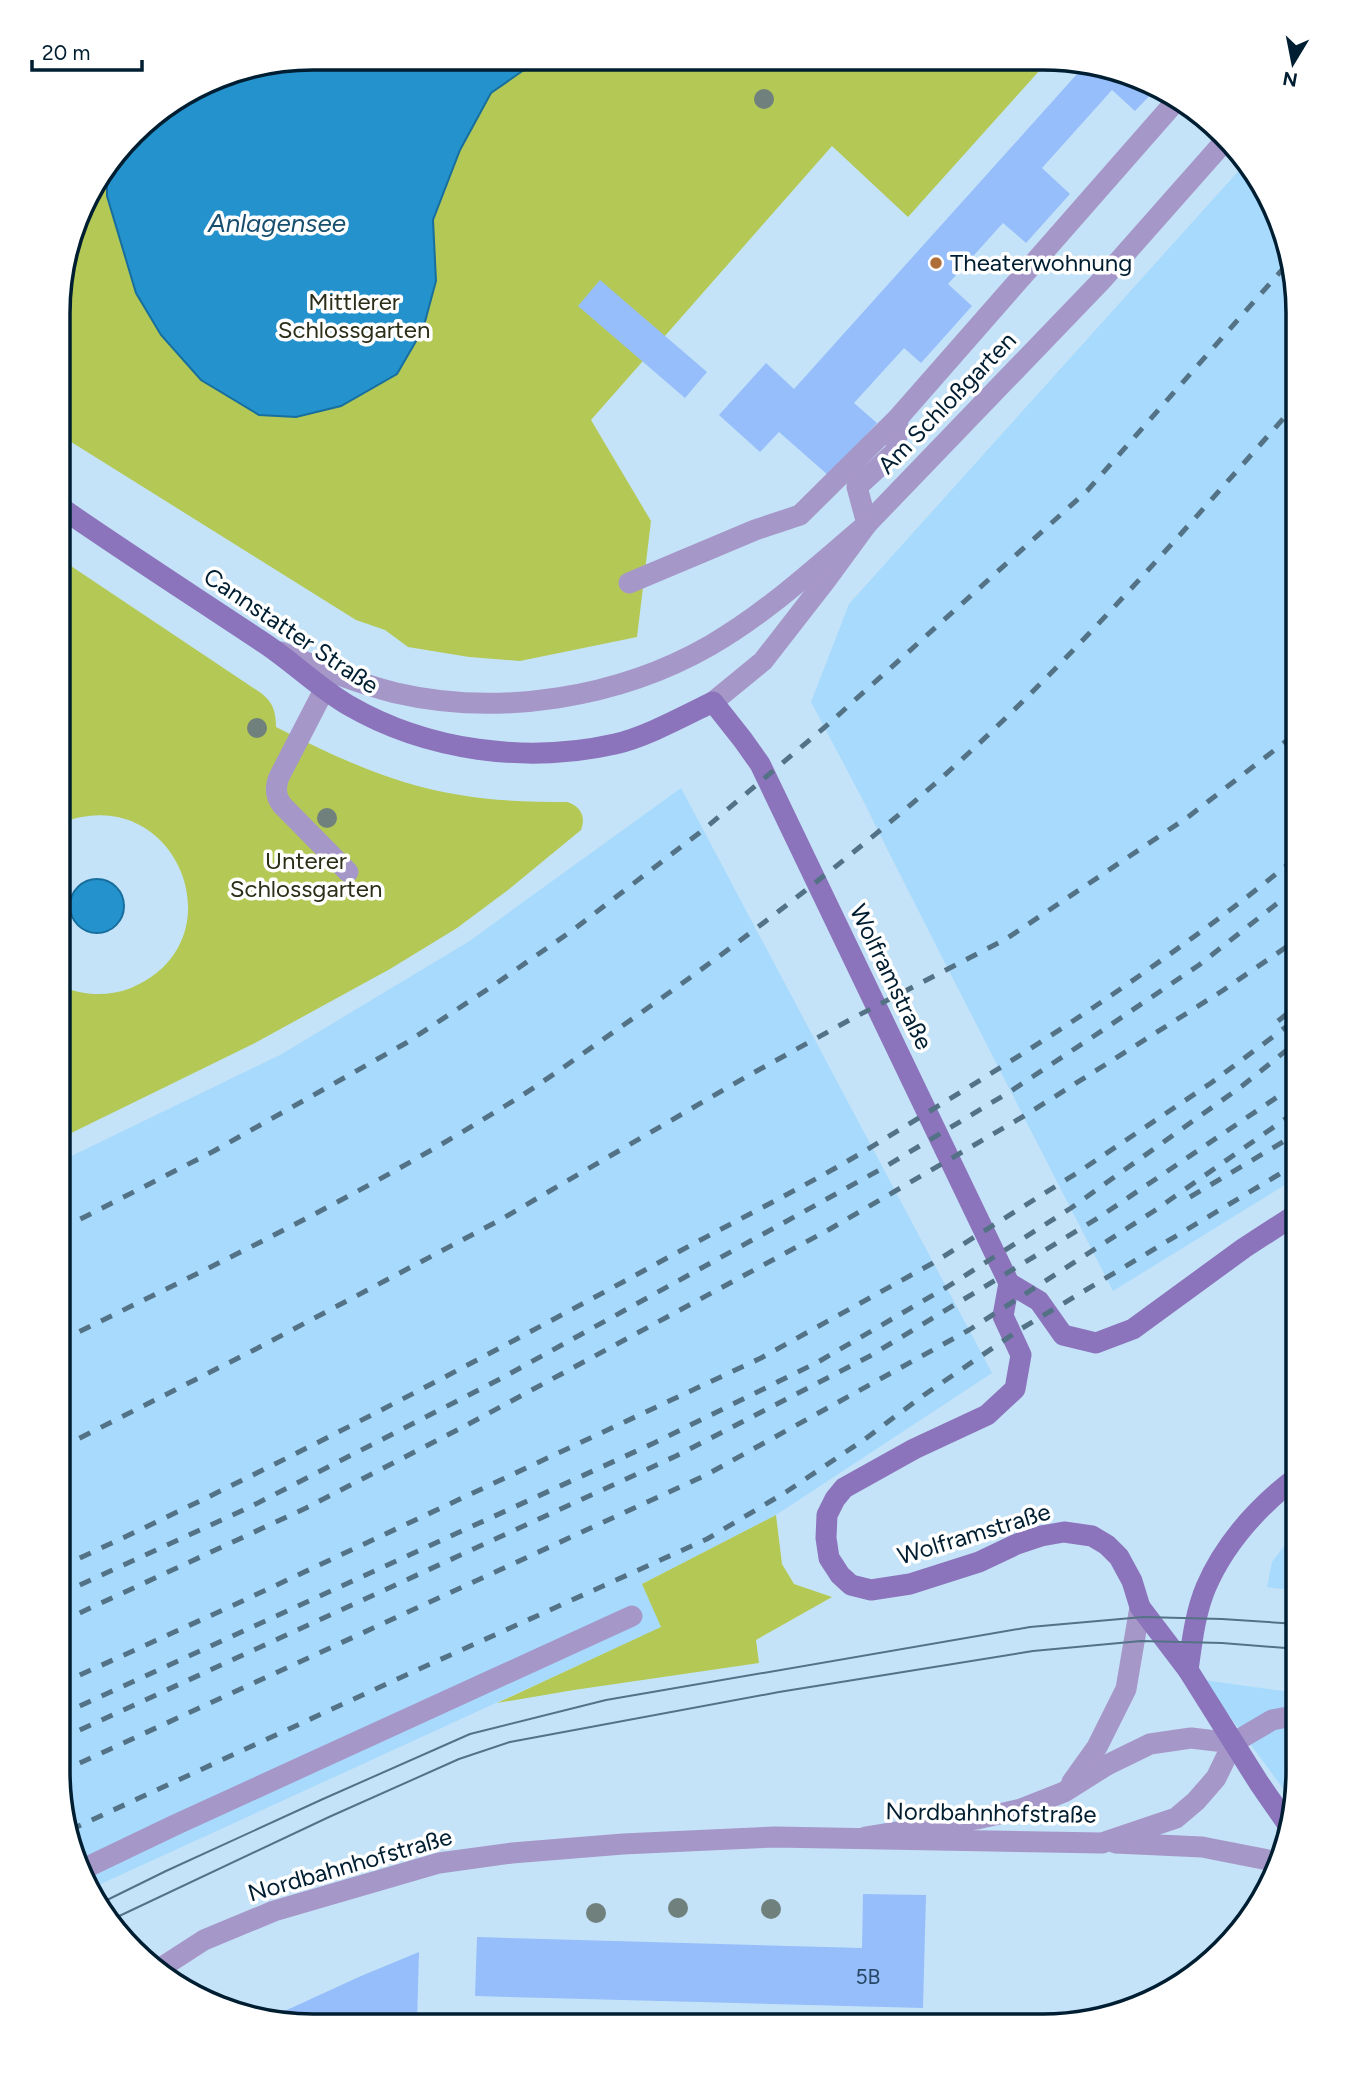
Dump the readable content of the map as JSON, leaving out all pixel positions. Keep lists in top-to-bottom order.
{
  "streets": {
    "main road": ["Cannstatter Straße", "Wolframstraße"],
    "street": ["Am Schloßgarten", "Nordbahnhofstraße"]
  },
  "crossings": [
    ["Am Schloßgarten", "Cannstatter Straße"],
    ["Am Schloßgarten", "Wolframstraße"],
    ["Cannstatter Straße", "Wolframstraße"],
    ["Wolframstraße", "Nordbahnhofstraße"]
  ],
  "water": ["Anlagensee"],
  "parks": ["Mittlerer Schlossgarten", "Unterer Schlossgarten"],
  "places": ["Theaterwohnung"],
  "house_numbers": ["5B"],
  "scale_bar": "20 m",
  "north": "bottom"
}
